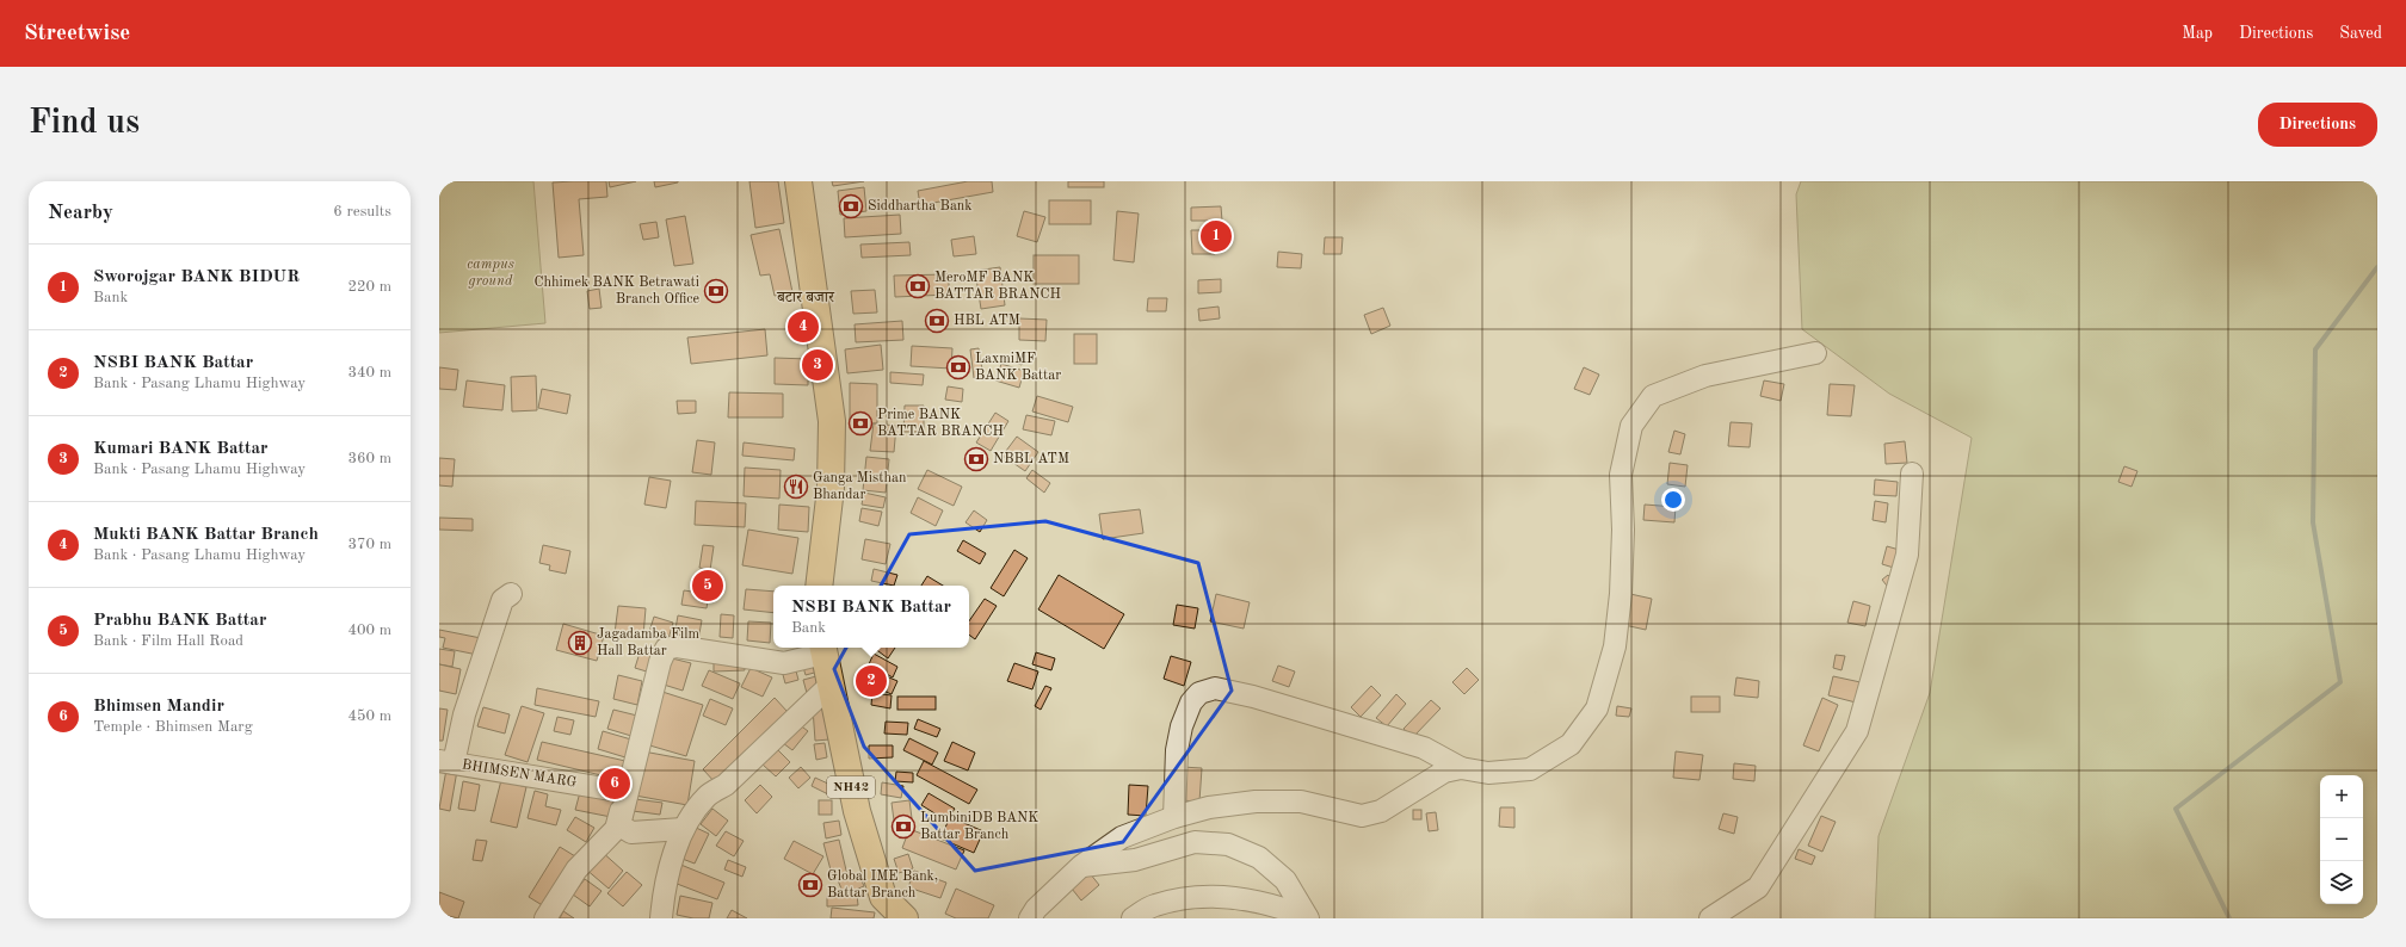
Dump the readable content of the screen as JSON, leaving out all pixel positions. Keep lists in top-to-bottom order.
{
  "streets": {
    "main road": ["NH42"],
    "street": ["BHIMSEN MARG"]
  },
  "districts": ["बटार बजार"],
  "parks": ["campus ground"],
  "places": {
    "bank": [
      "Siddhartha Bank",
      "MeroMF BANK BATTAR BRANCH",
      "Chhimek BANK Betrawati Branch Office",
      "HBL ATM",
      "LaxmiMF BANK Battar",
      "Prime BANK BATTAR BRANCH",
      "NBBL ATM",
      "LumbiniDB BANK Battar Branch",
      "Global IME Bank, Battar Branch"
    ],
    "restaurant": ["Ganga Misthan Bhandar"],
    "building": ["Jagadamba Film Hall Battar"]
  },
  "page": {
    "header": "Streetwise",
    "nav": ["Map", "Directions", "Saved"],
    "buttons": "Directions",
    "title": "Find us",
    "heading": ["Nearby", "6 results"],
    "pins": [
      "1",
      "4",
      "3",
      "5",
      "2",
      "6"
    ],
    "list": [
      {
        "mark": "1",
        "name": "Sworojgar BANK BIDUR",
        "note": "Bank",
        "value": "220 m"
      },
      {
        "mark": "2",
        "name": "NSBI BANK Battar",
        "note": "Bank · Pasang Lhamu Highway",
        "value": "340 m"
      },
      {
        "mark": "3",
        "name": "Kumari BANK Battar",
        "note": "Bank · Pasang Lhamu Highway",
        "value": "360 m"
      },
      {
        "mark": "4",
        "name": "Mukti BANK Battar Branch",
        "note": "Bank · Pasang Lhamu Highway",
        "value": "370 m"
      },
      {
        "mark": "5",
        "name": "Prabhu BANK Battar",
        "note": "Bank · Film Hall Road",
        "value": "400 m"
      },
      {
        "mark": "6",
        "name": "Bhimsen Mandir",
        "note": "Temple · Bhimsen Marg",
        "value": "450 m"
      }
    ],
    "popup": ["NSBI BANK Battar", "Bank"],
    "map_buttons": ["+", "−"]
  }
}
